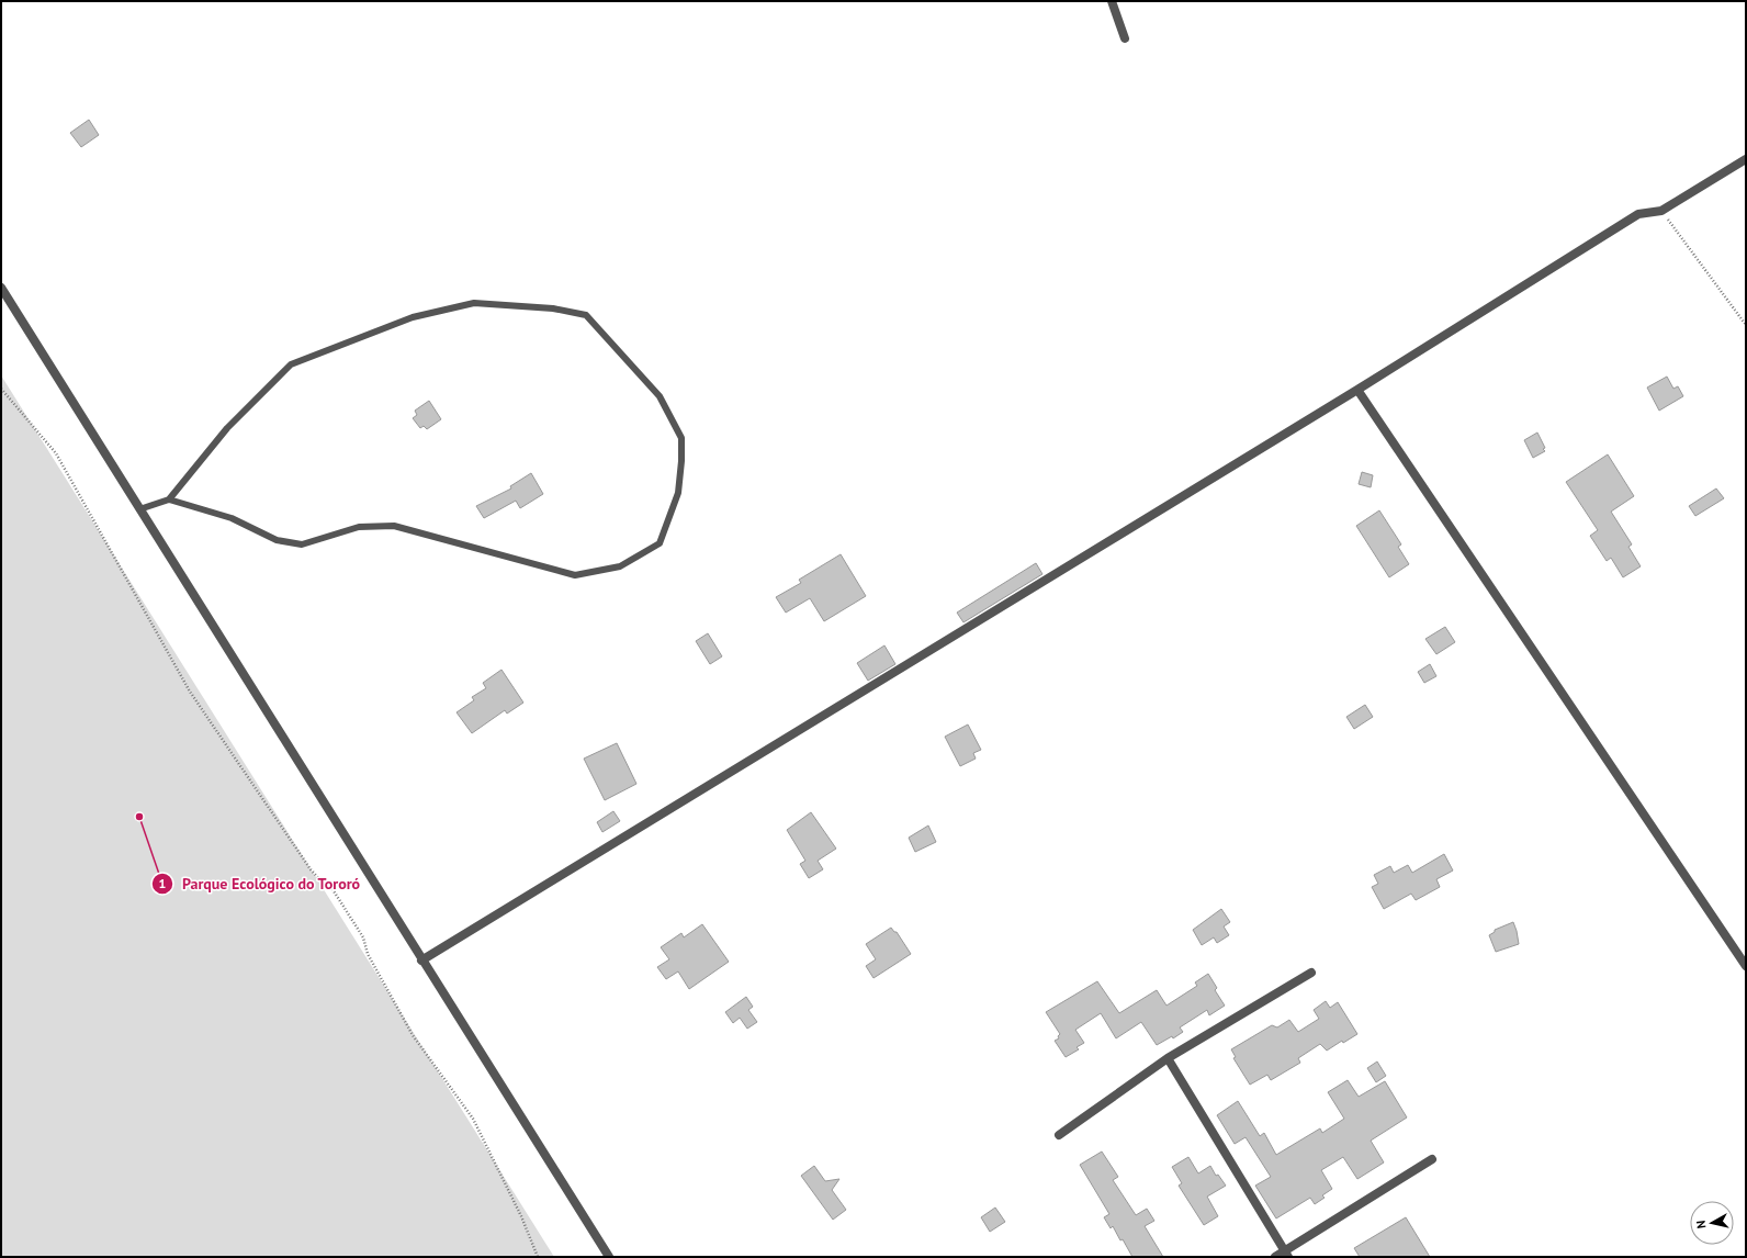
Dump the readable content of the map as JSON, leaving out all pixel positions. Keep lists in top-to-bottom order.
{
  "places": ["Parque Ecológico do Tororó"],
  "north": "left"
}
